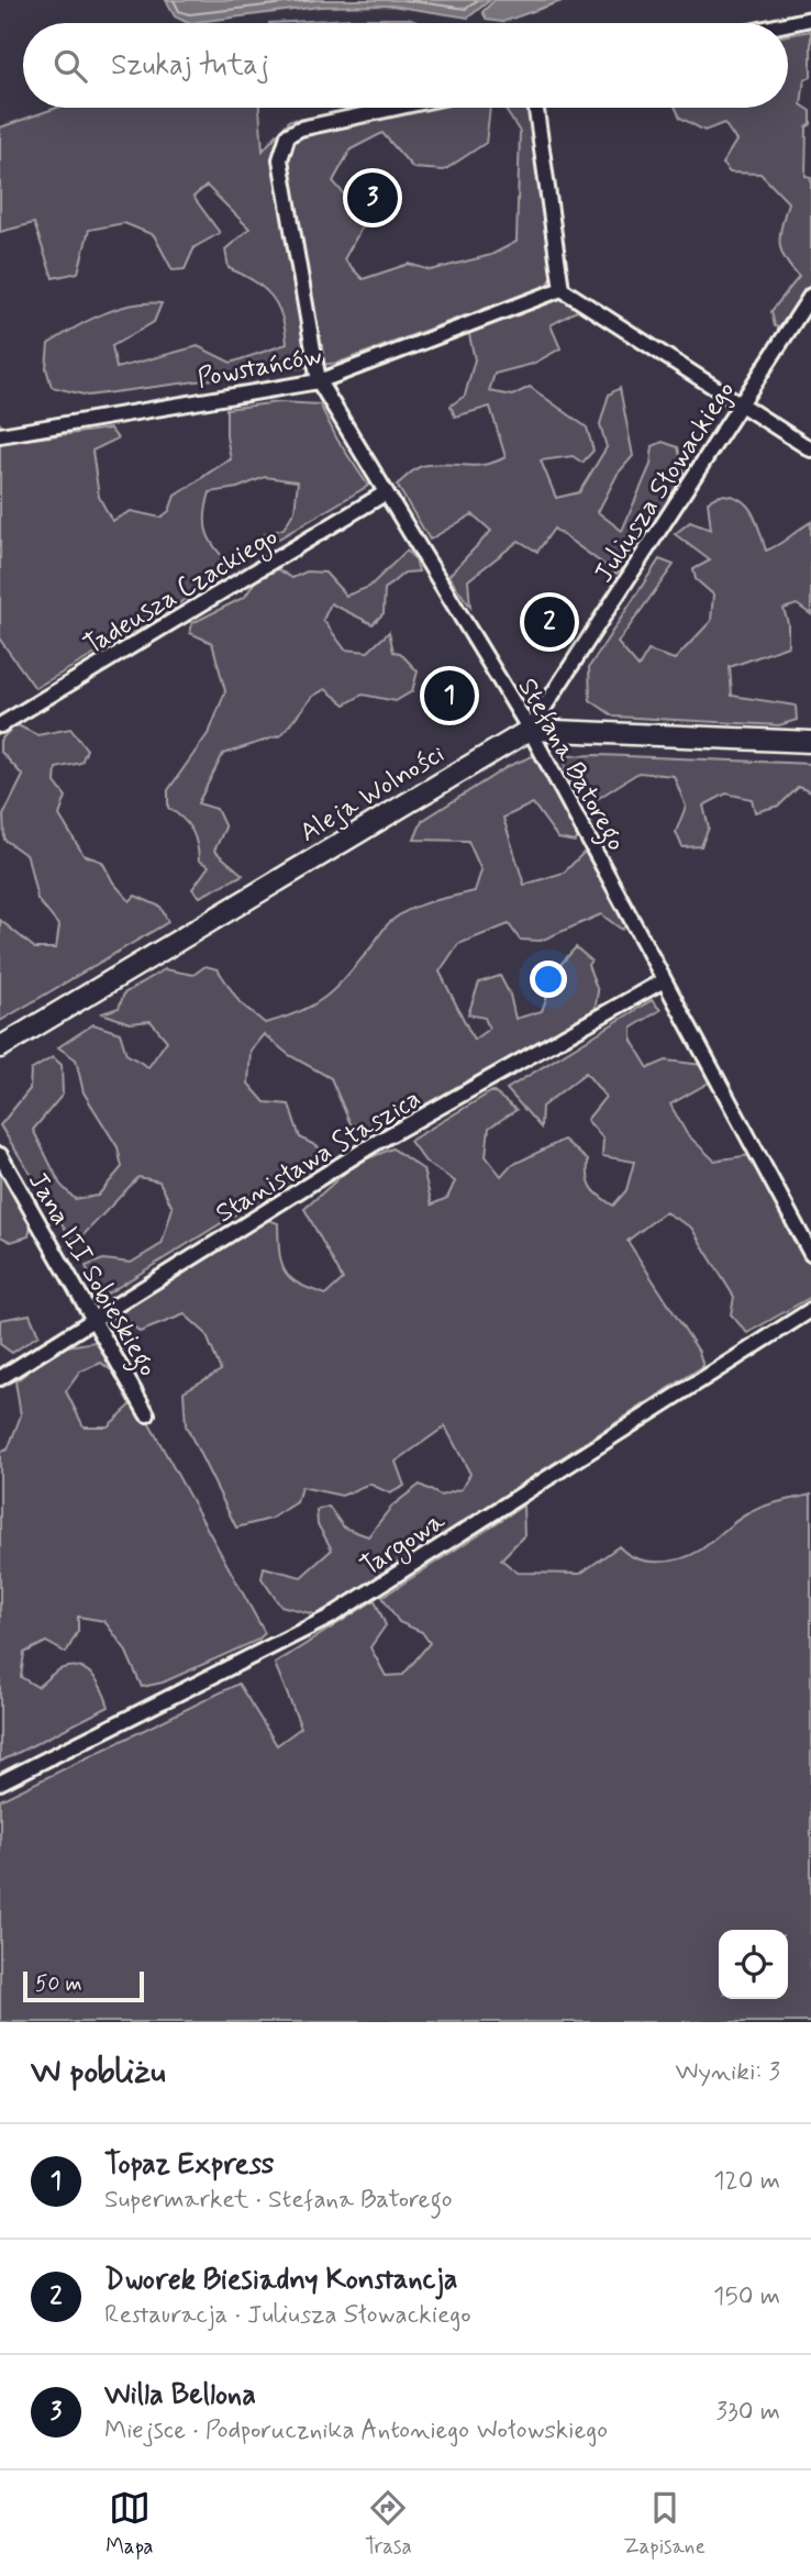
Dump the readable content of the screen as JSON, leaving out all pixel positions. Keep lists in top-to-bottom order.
{
  "streets": {
    "street": [
      "Powstańców",
      "Juliusza Słowackiego",
      "Tadeusza Czackiego",
      "Stefana Batorego",
      "Aleja Wolności",
      "Stanisława Staszica",
      "Jana III Sobieskiego",
      "Targowa"
    ]
  },
  "crossings": [
    ["Powstańców", "Stefana Batorego"],
    ["Juliusza Słowackiego", "Stefana Batorego"],
    ["Juliusza Słowackiego", "Aleja Wolności"],
    ["Tadeusza Czackiego", "Stefana Batorego"],
    ["Stefana Batorego", "Aleja Wolności"],
    ["Stefana Batorego", "Stanisława Staszica"],
    ["Stanisława Staszica", "Jana III Sobieskiego"]
  ],
  "scale_bar": "50 m",
  "page": {
    "search": "Szukaj tutaj",
    "pins": ["3", "2", "1"],
    "scale": "50 m",
    "heading": ["W pobliżu", "Wyniki: 3"],
    "list": [
      {
        "mark": "1",
        "name": "Topaz Express",
        "note": "Supermarket · Stefana Batorego",
        "value": "120 m"
      },
      {
        "mark": "2",
        "name": "Dworek Biesiadny Konstancja",
        "note": "Restauracja · Juliusza Słowackiego",
        "value": "150 m"
      },
      {
        "mark": "3",
        "name": "Willa Bellona",
        "note": "Miejsce · Podporucznika Antoniego Wołowskiego",
        "value": "330 m"
      }
    ],
    "nav": ["Mapa", "Trasa", "Zapisane"]
  }
}
